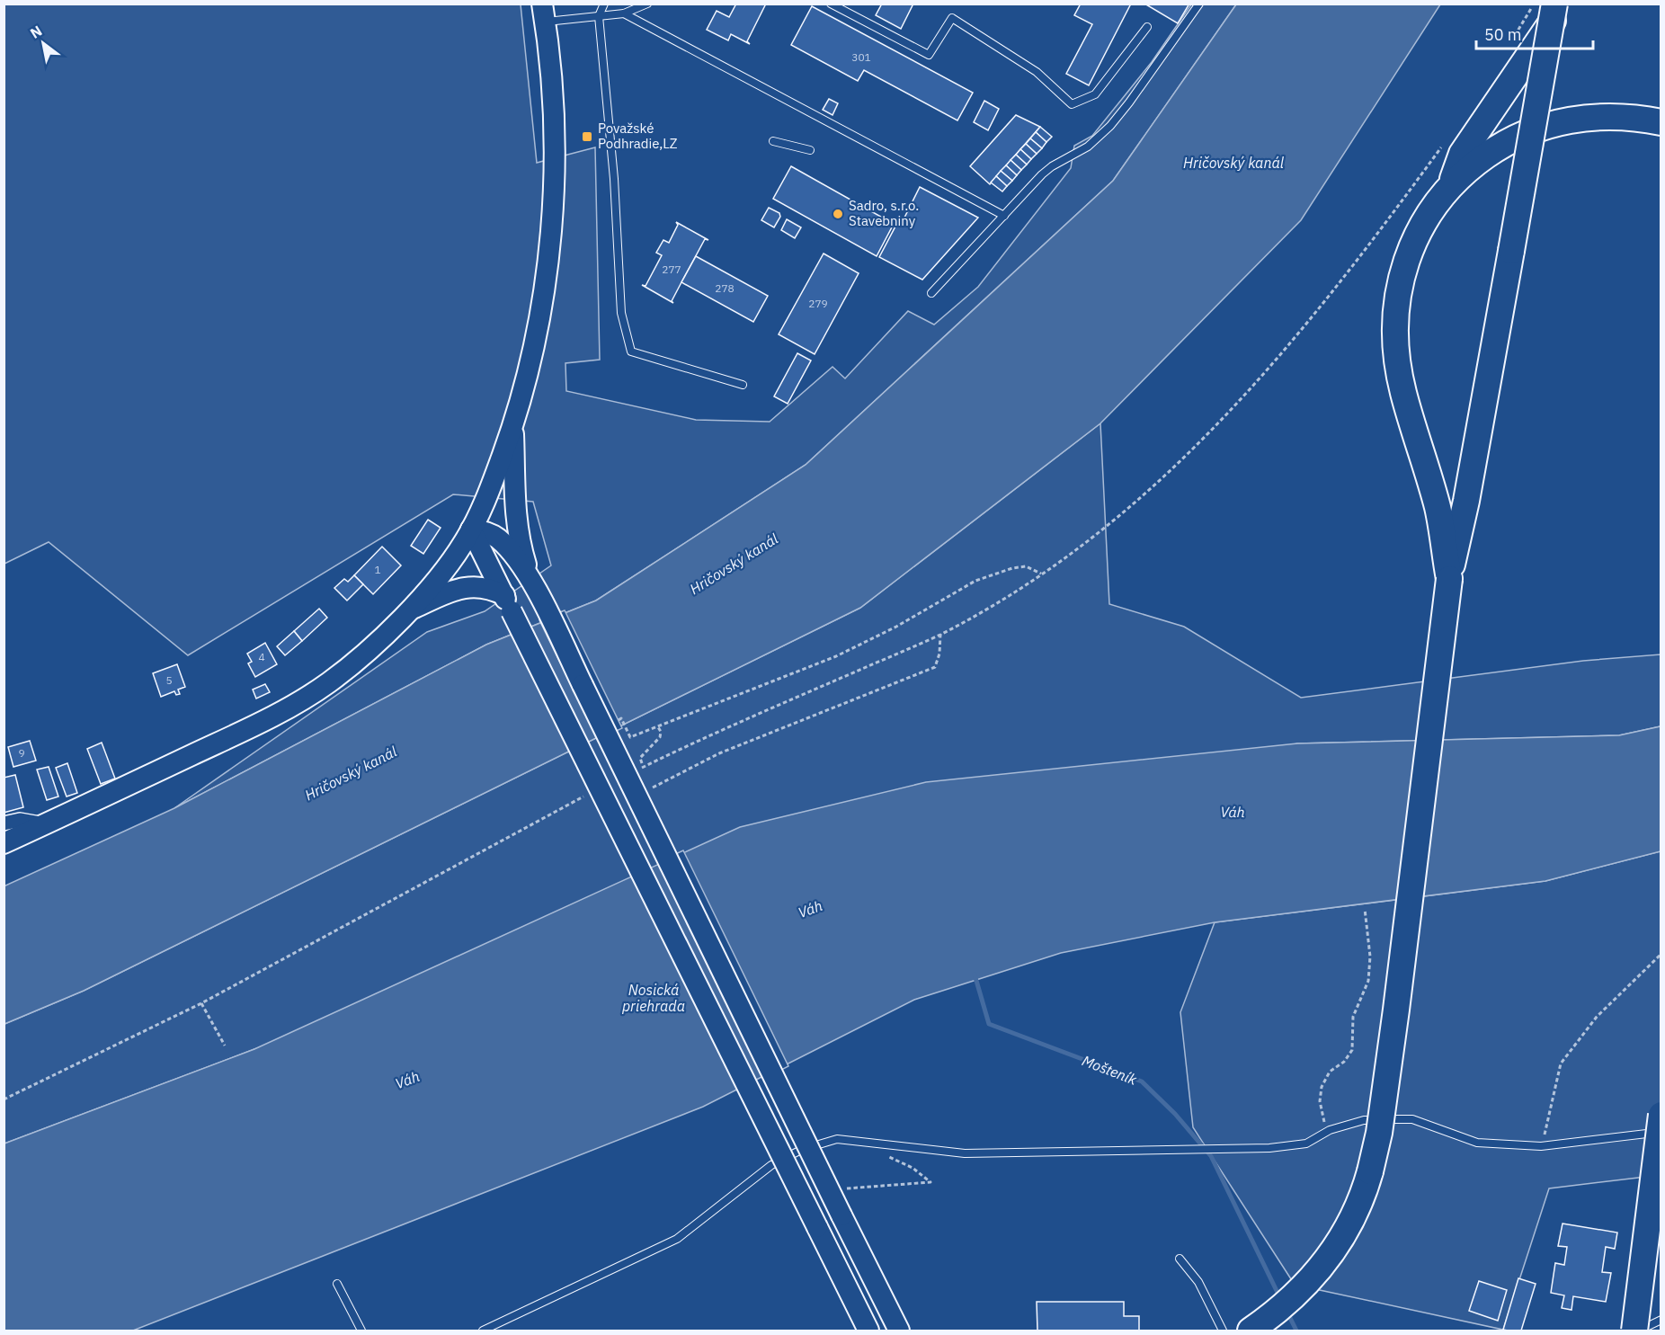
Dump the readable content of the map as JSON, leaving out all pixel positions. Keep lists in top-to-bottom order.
{
  "water": [
    "Hričovský kanál",
    "Váh",
    "Nosická priehrada",
    "Mošteník"
  ],
  "places": {
    "transit": ["Považské Podhradie,LZ"],
    "other": ["Sadro, s.r.o. Stavebniny"]
  },
  "house_numbers": [
    "301",
    "277",
    "278",
    "279",
    "1",
    "4",
    "5",
    "9"
  ],
  "scale_bar": "50 m",
  "north": "top left"
}
